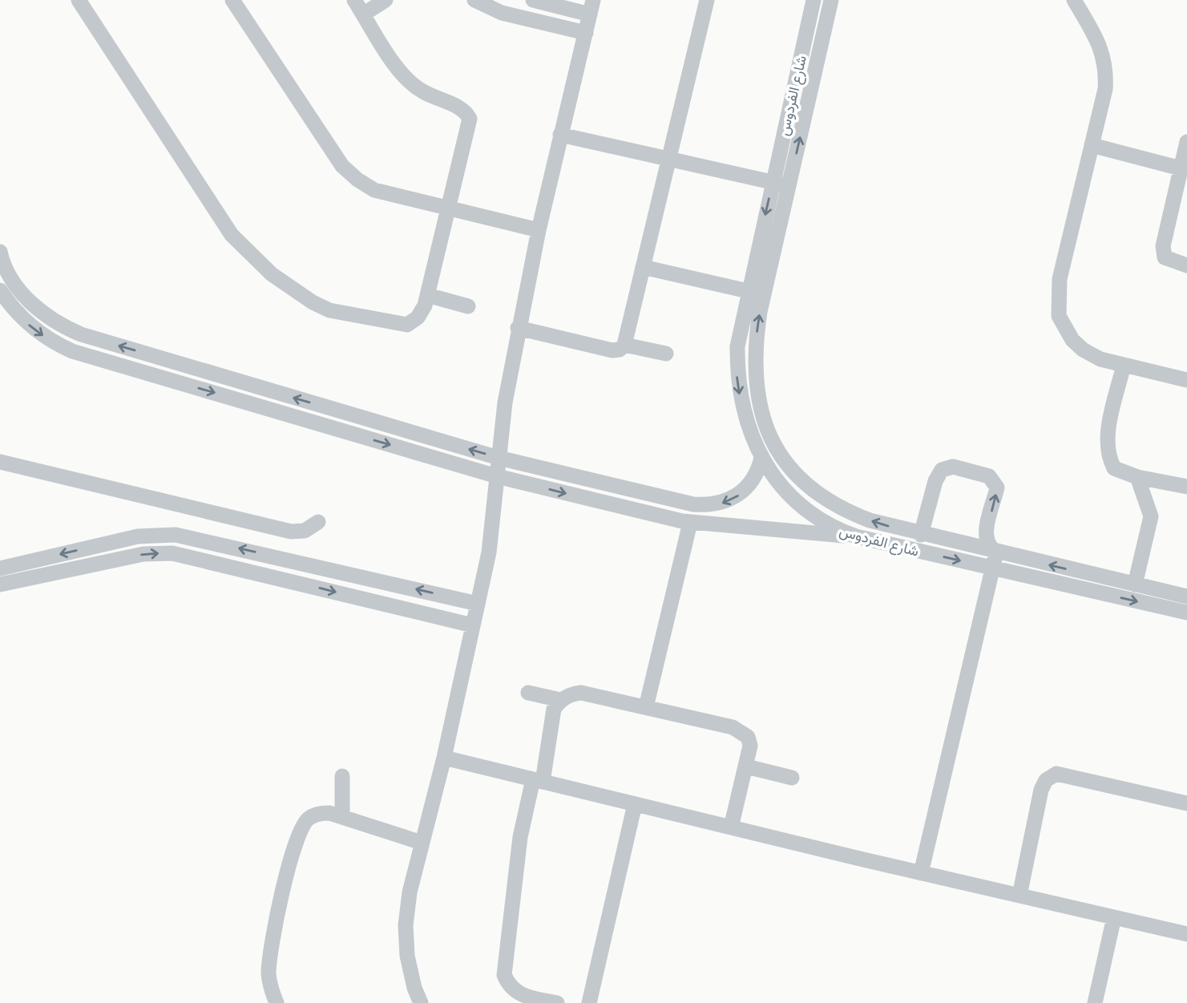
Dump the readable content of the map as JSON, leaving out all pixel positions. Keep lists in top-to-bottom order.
{
  "streets": {
    "street": ["شارع الفردوس"]
  }
}
